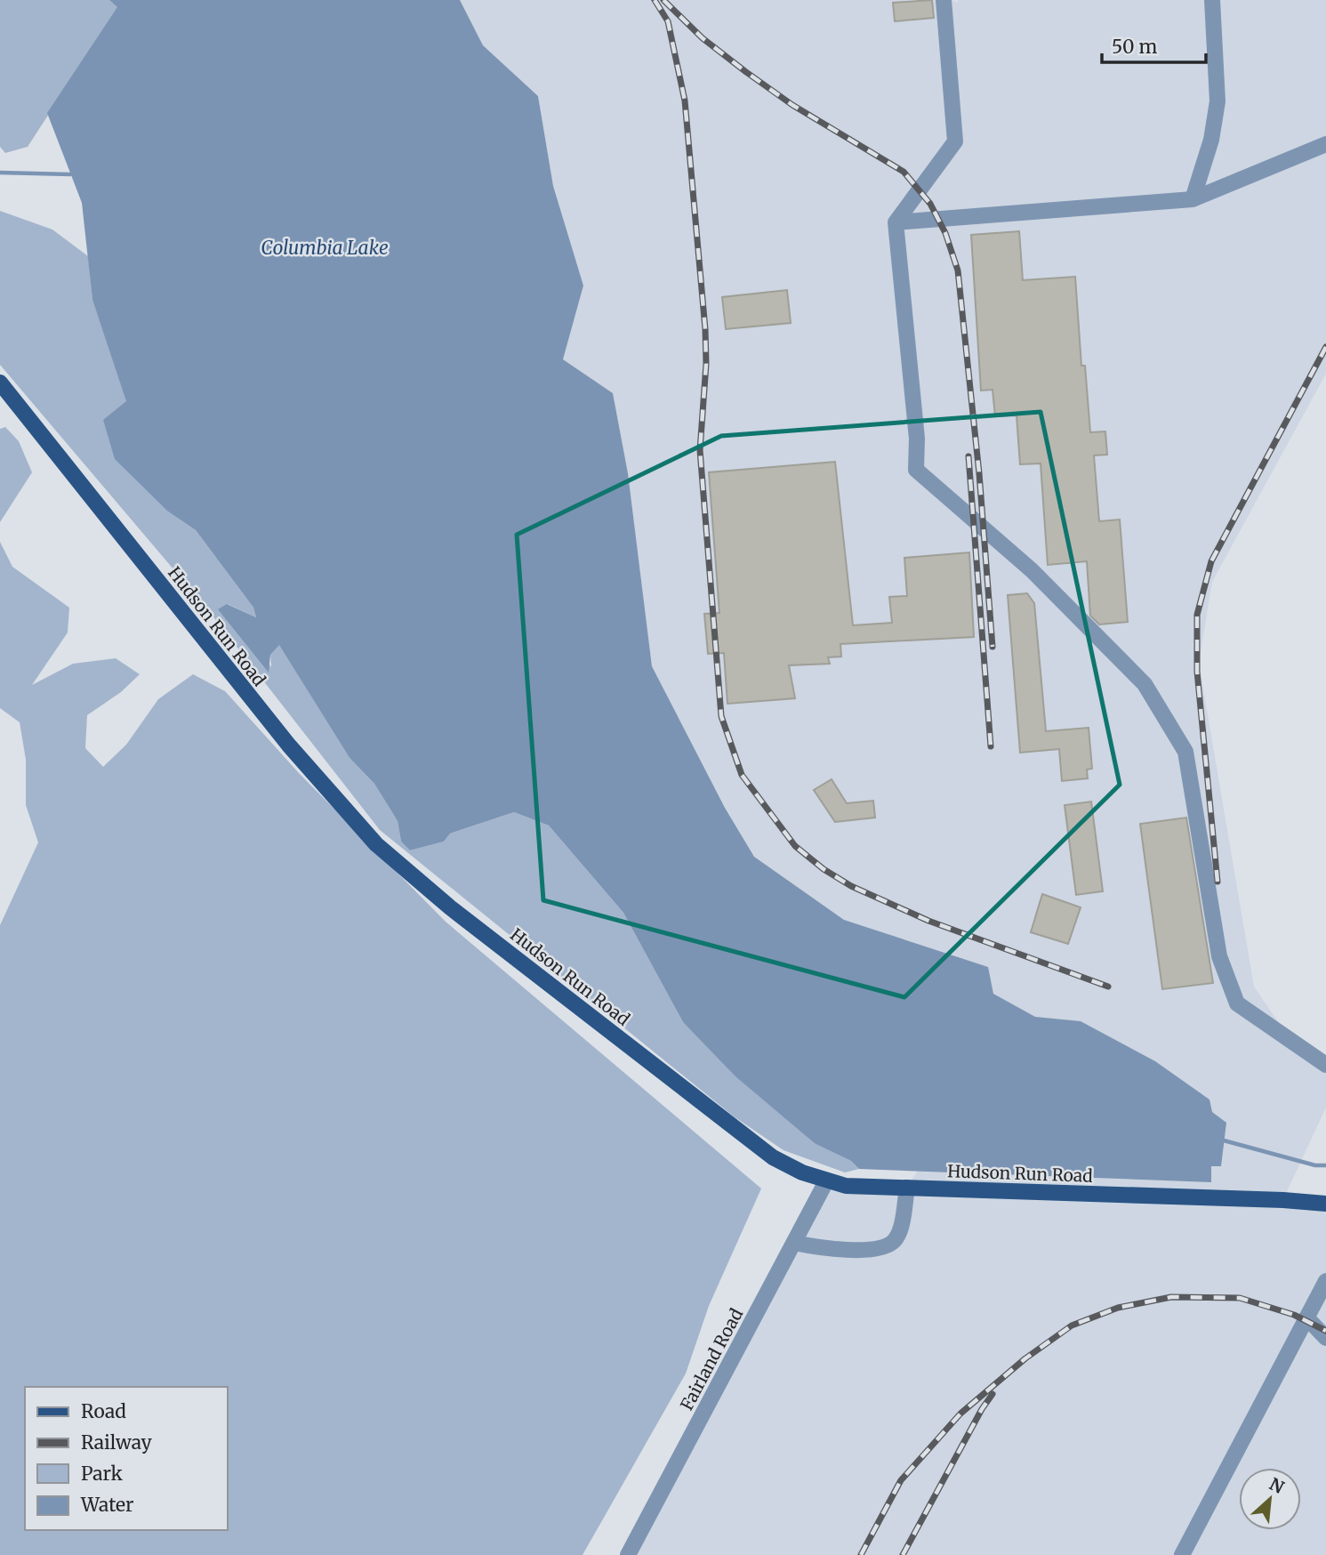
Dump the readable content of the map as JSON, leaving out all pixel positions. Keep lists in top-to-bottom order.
{
  "streets": {
    "main road": ["Hudson Run Road"],
    "street": ["Fairland Road"]
  },
  "crossings": [
    ["Hudson Run Road", "Fairland Road"]
  ],
  "water": ["Columbia Lake"],
  "legend": [
    "Road",
    "Railway",
    "Park",
    "Water"
  ],
  "scale_bar": "50 m",
  "north": "top right"
}
